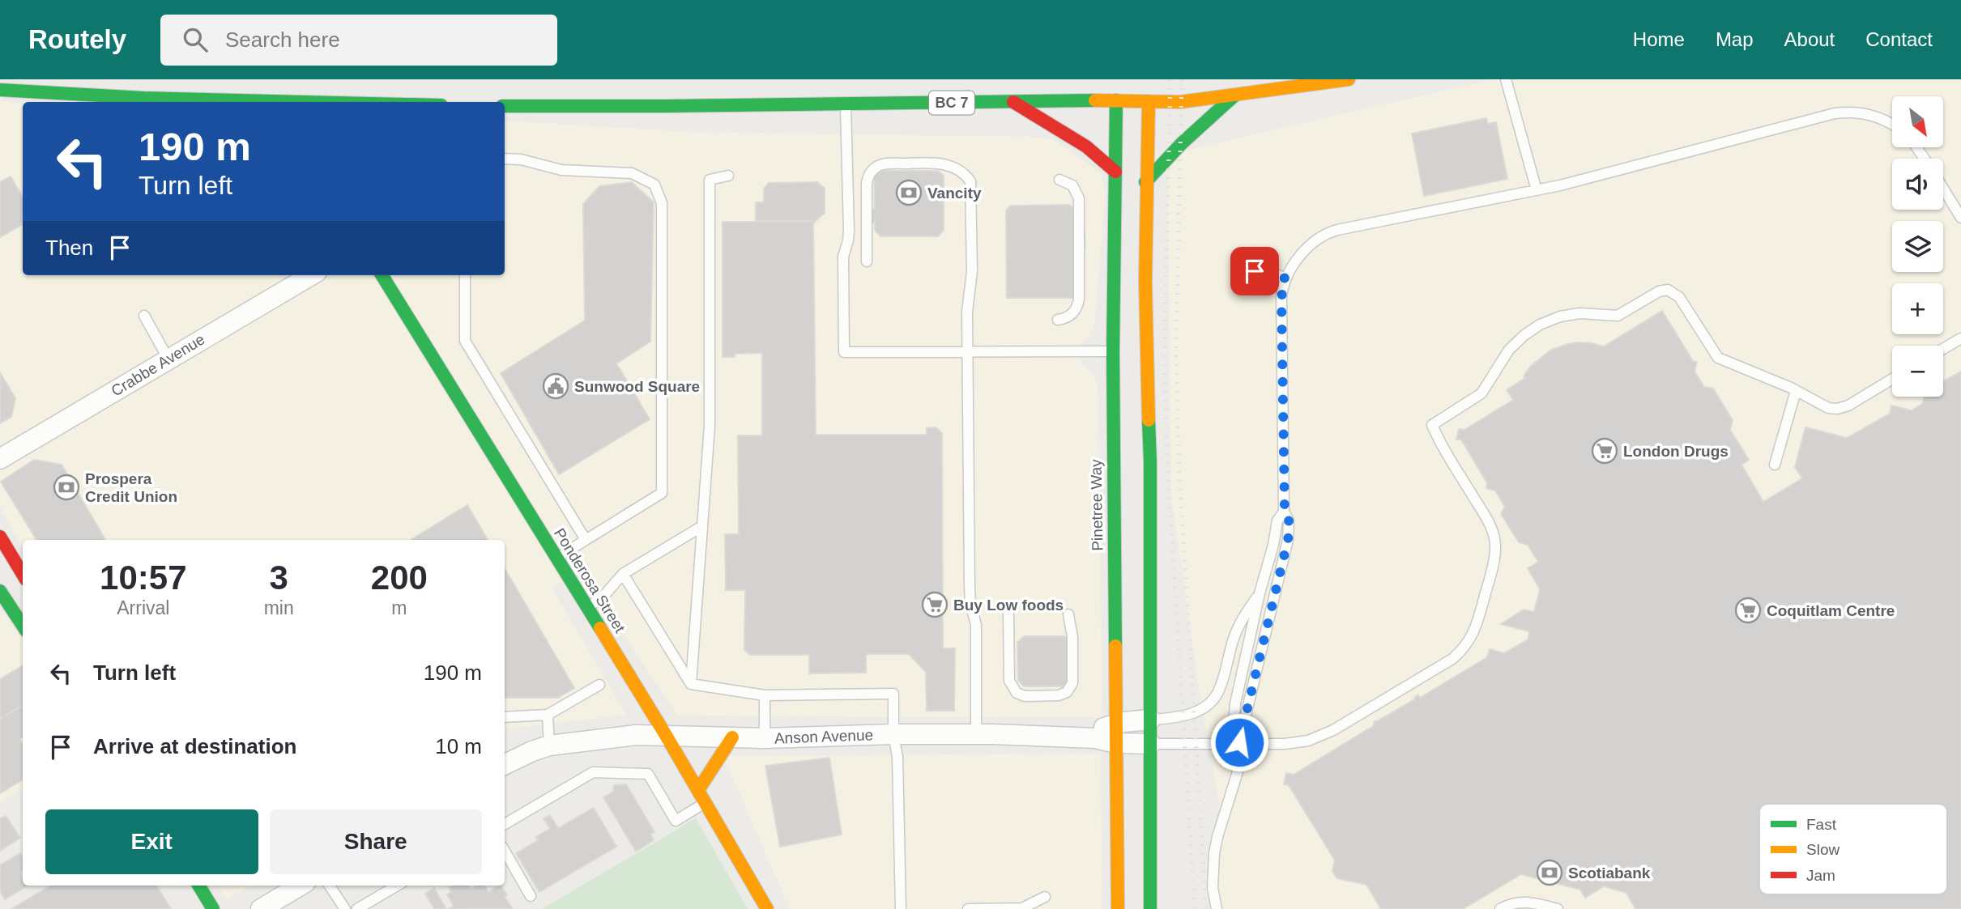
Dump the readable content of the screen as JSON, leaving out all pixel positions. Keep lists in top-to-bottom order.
{
  "streets": {
    "main road": ["BC 7", "Pinetree Way", "Ponderosa Street"],
    "street": ["Crabbe Avenue", "Anson Avenue"]
  },
  "crossings": [
    ["BC 7", "Pinetree Way"],
    ["Pinetree Way", "Anson Avenue"],
    ["Ponderosa Street", "Anson Avenue"]
  ],
  "places": {
    "bank": ["Vancity", "Prospera Credit Union", "Scotiabank"],
    "public building": ["Sunwood Square"],
    "supermarket": ["London Drugs", "Buy Low foods", "Coquitlam Centre"]
  },
  "legend": ["Fast", "Slow", "Jam"],
  "north": "bottom right",
  "page": {
    "header": "Routely",
    "search": "Search here",
    "nav": [
      "Home",
      "Map",
      "About",
      "Contact"
    ],
    "map_buttons": ["+", "−"],
    "turn": ["190 m", "Turn left"],
    "then": "Then",
    "eta": [
      "10:57",
      "Arrival",
      "3",
      "min",
      "200",
      "m"
    ],
    "list": [
      {
        "name": "Turn left",
        "value": "190 m"
      },
      {
        "name": "Arrive at destination",
        "value": "10 m"
      }
    ],
    "buttons": ["Exit", "Share"]
  }
}
